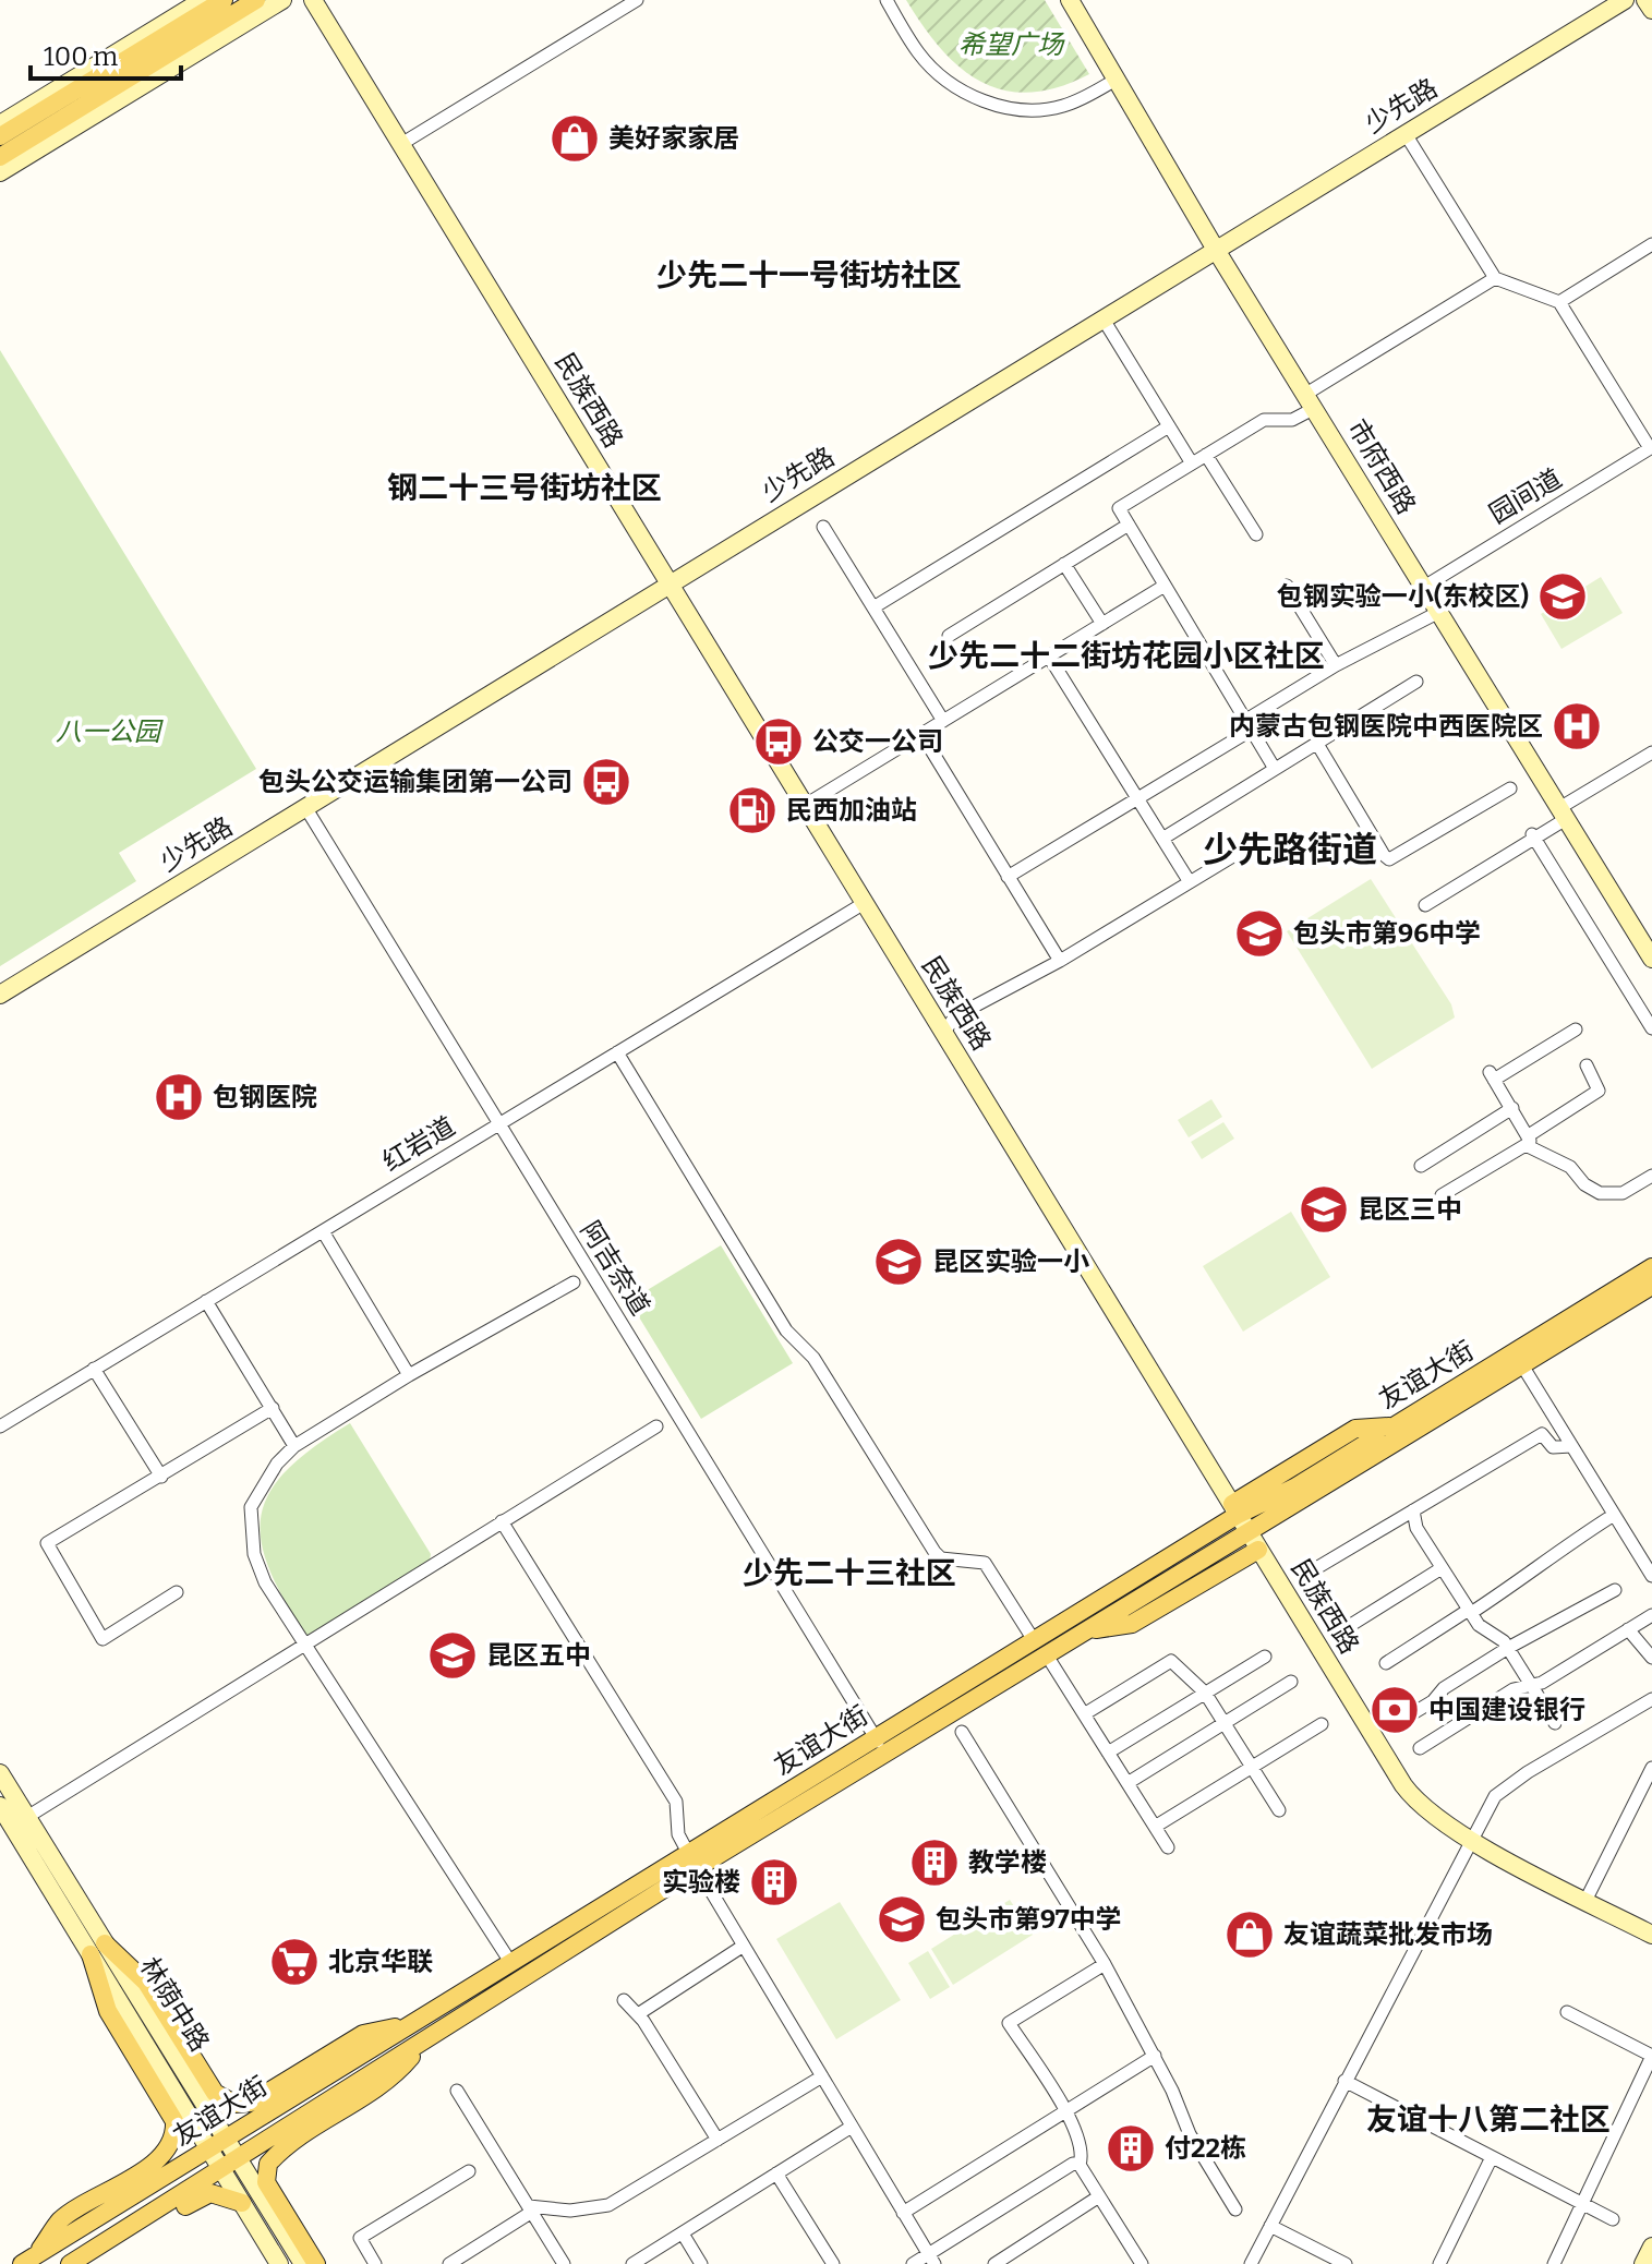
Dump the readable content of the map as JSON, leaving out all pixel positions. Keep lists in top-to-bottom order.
{
  "streets": {
    "main road": [
      "少先路",
      "民族西路",
      "市府西路",
      "友谊大街",
      "林荫中路"
    ],
    "street": ["园间道", "红岩道", "阿吉奈道"]
  },
  "crossings": [
    ["少先路", "民族西路"],
    ["少先路", "市府西路"],
    ["少先路", "阿吉奈道"],
    ["民族西路", "红岩道"],
    ["民族西路", "友谊大街"],
    ["市府西路", "园间道"],
    ["红岩道", "阿吉奈道"],
    ["阿吉奈道", "友谊大街"],
    ["友谊大街", "林荫中路"]
  ],
  "districts": [
    "少先二十一号街坊社区",
    "钢二十三号街坊社区",
    "少先二十二街坊花园小区社区",
    "少先路街道",
    "少先二十三社区",
    "友谊十八第二社区"
  ],
  "parks": ["希望广场", "八一公园"],
  "places": {
    "shop": ["美好家家居", "友谊蔬菜批发市场"],
    "school or university": [
      "包钢实验一小(东校区)",
      "包头市第96中学",
      "昆区三中",
      "昆区实验一小",
      "昆区五中",
      "包头市第97中学"
    ],
    "hospital": ["内蒙古包钢医院中西医院区", "包钢医院"],
    "bus stop": ["公交一公司", "包头公交运输集团第一公司"],
    "fuel station": ["民西加油站"],
    "bank": ["中国建设银行"],
    "building": ["教学楼", "实验楼", "付22栋"],
    "supermarket": ["北京华联"]
  },
  "scale_bar": "100 m"
}
